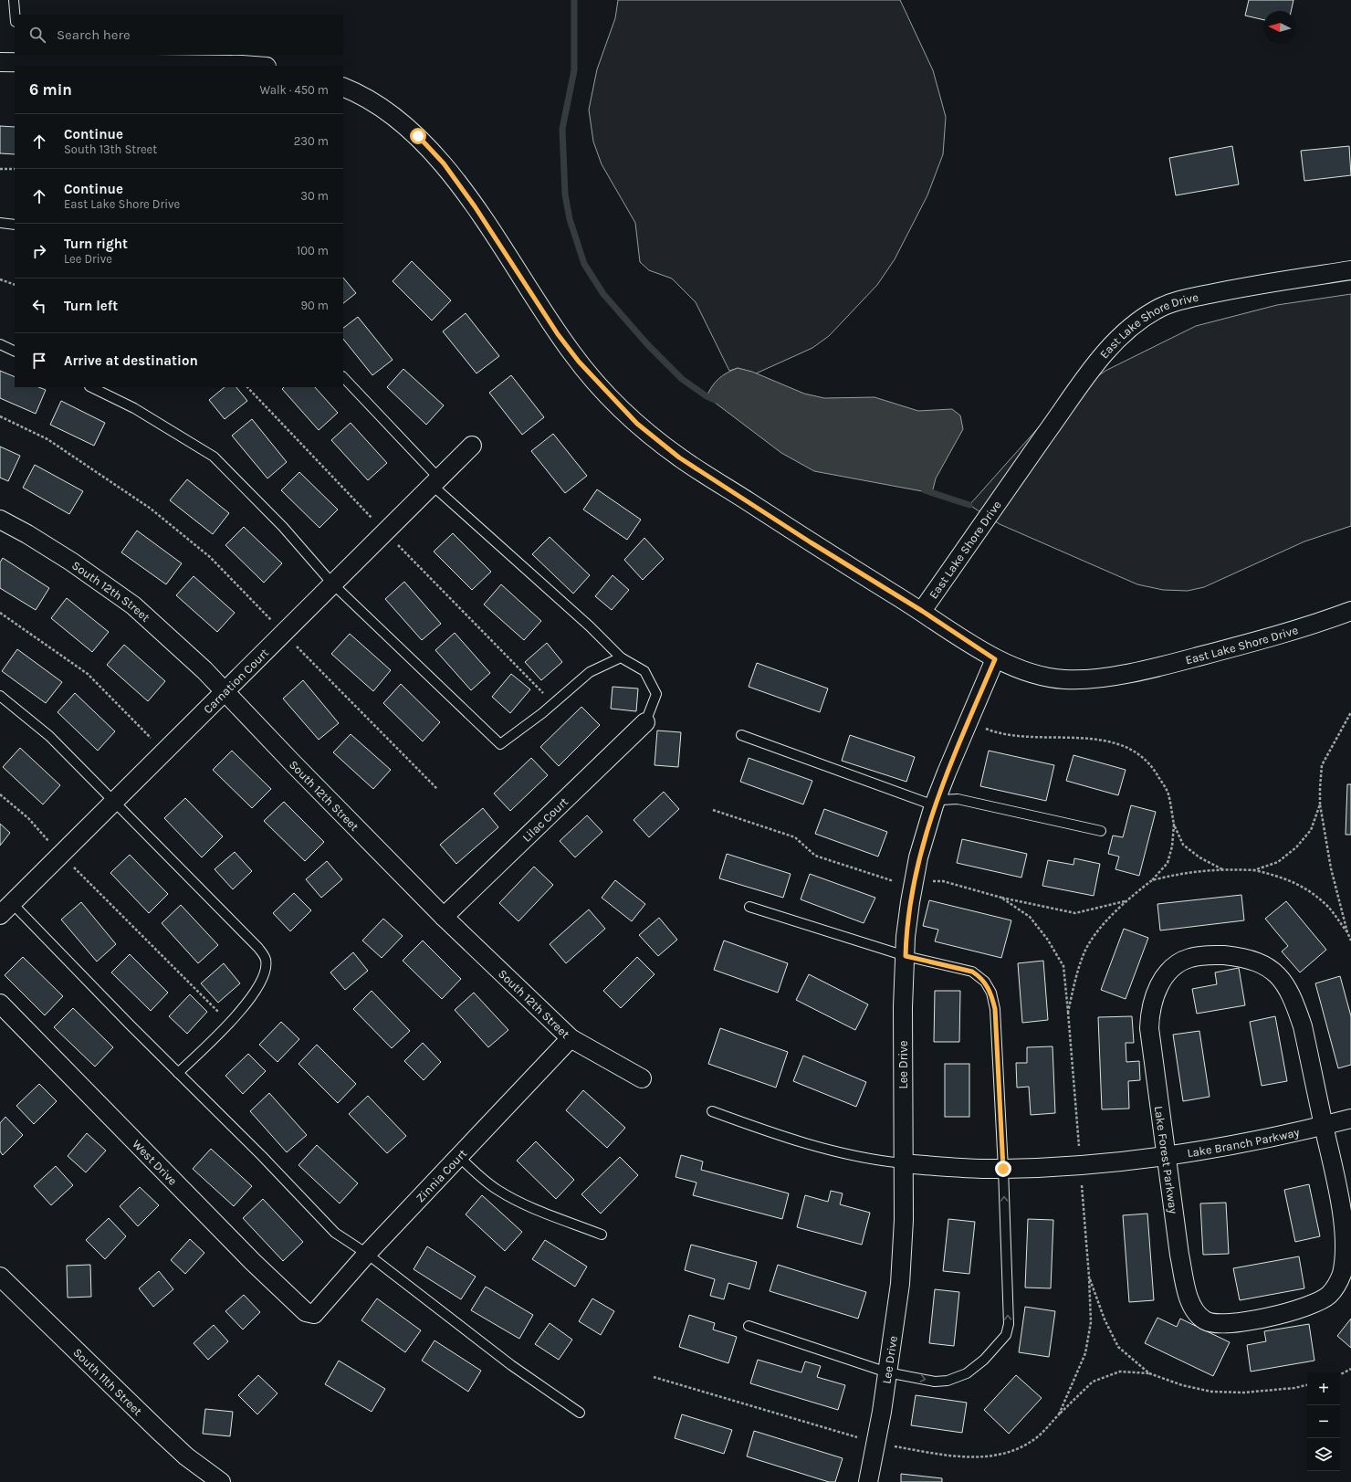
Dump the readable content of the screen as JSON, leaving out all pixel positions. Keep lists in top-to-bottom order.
{
  "streets": {
    "street": [
      "East Lake Shore Drive",
      "South 12th Street",
      "Carnation Court",
      "Lilac Court",
      "Lee Drive",
      "Lake Branch Parkway",
      "Lake Forest Parkway",
      "West Drive",
      "Zinnia Court",
      "South 11th Street"
    ]
  },
  "crossings": [
    ["East Lake Shore Drive", "Lee Drive"],
    ["South 12th Street", "Carnation Court"],
    ["South 12th Street", "Lilac Court"],
    ["South 12th Street", "Zinnia Court"],
    ["Lake Branch Parkway", "Lake Forest Parkway"],
    ["West Drive", "Zinnia Court"]
  ],
  "north": "left",
  "page": {
    "search": "Search here",
    "heading": ["6 min", "Walk · 450 m"],
    "list": [
      ["Continue", "South 13th Street", "230 m"],
      ["Continue", "East Lake Shore Drive", "30 m"],
      ["Turn right", "Lee Drive", "100 m"],
      ["Turn left", "90 m"],
      "Arrive at destination"
    ],
    "map_buttons": ["+", "−"]
  }
}
